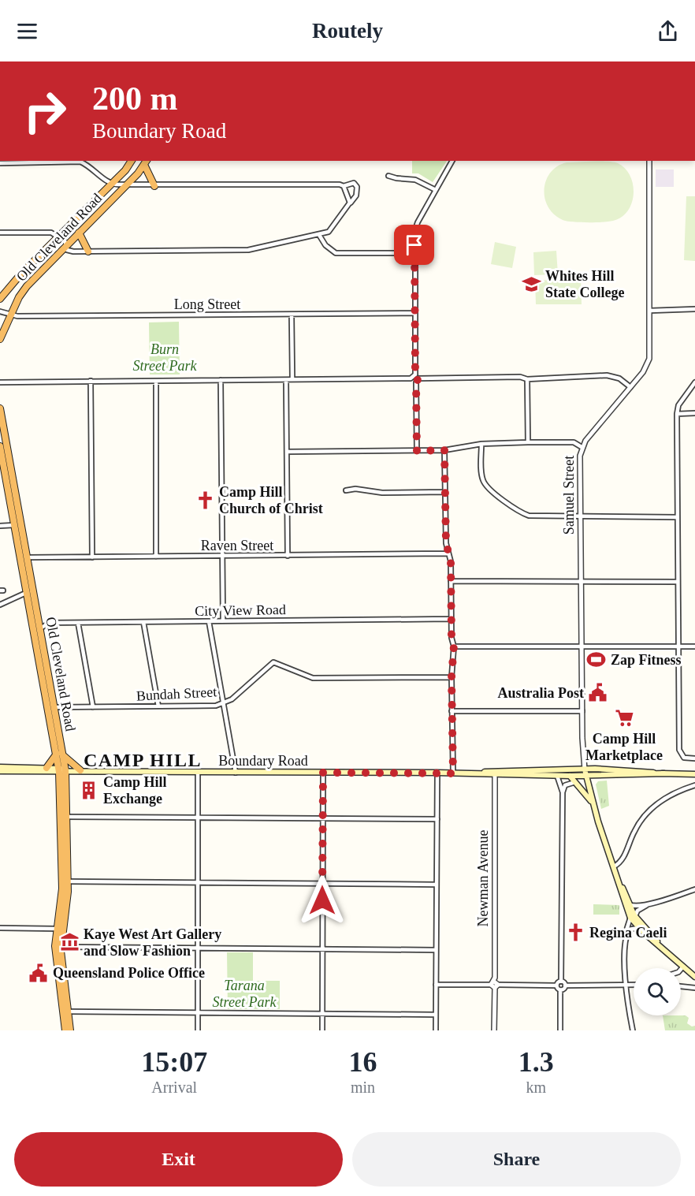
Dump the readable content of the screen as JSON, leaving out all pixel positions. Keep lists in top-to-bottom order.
{
  "streets": {
    "highway": ["Old Cleveland Road"],
    "main road": ["Boundary Road"],
    "street": [
      "Long Street",
      "Samuel Street",
      "Raven Street",
      "City View Road",
      "Bundah Street",
      "Newman Avenue"
    ]
  },
  "crossings": [
    ["Old Cleveland Road", "Long Street"],
    ["Old Cleveland Road", "Raven Street"],
    ["Old Cleveland Road", "City View Road"],
    ["Old Cleveland Road", "Bundah Street"],
    ["Old Cleveland Road", "Boundary Road"],
    ["Samuel Street", "Boundary Road"],
    ["Boundary Road", "Newman Avenue"]
  ],
  "districts": ["CAMP HILL"],
  "parks": ["Burn Street Park", "Tarana Street Park"],
  "places": {
    "school or university": ["Whites Hill State College"],
    "church": ["Camp Hill Church of Christ", "Regina Caeli"],
    "sports": ["Zap Fitness"],
    "public building": ["Australia Post", "Queensland Police Office"],
    "supermarket": ["Camp Hill Marketplace"],
    "building": ["Camp Hill Exchange"],
    "museum": ["Kaye West Art Gallery and Slow Fashion"]
  },
  "page": {
    "header": "Routely",
    "turn": ["200 m", "Boundary Road"],
    "eta": [
      "15:07",
      "Arrival",
      "16",
      "min",
      "1.3",
      "km"
    ],
    "buttons": ["Exit", "Share"]
  }
}
